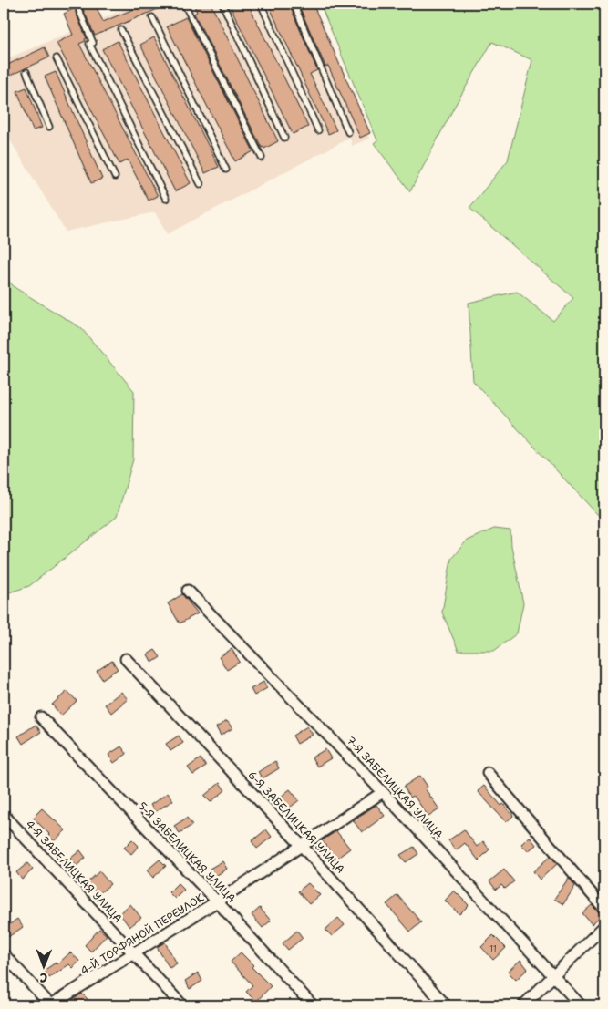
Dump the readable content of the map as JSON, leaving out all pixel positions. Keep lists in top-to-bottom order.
{
  "streets": {
    "street": [
      "7-Я ЗАБЕЛИЦКАЯ УЛИЦА",
      "6-Я ЗАБЕЛИЦКАЯ УЛИЦА",
      "5-Я ЗАБЕЛИЦКАЯ УЛИЦА",
      "4-Я ЗАБЕЛИЦКАЯ УЛИЦА",
      "4-Й ТОРФЯНОЙ ПЕРЕУЛОК"
    ]
  },
  "crossings": [
    ["7-Я ЗАБЕЛИЦКАЯ УЛИЦА", "4-Й ТОРФЯНОЙ ПЕРЕУЛОК"],
    ["6-Я ЗАБЕЛИЦКАЯ УЛИЦА", "4-Й ТОРФЯНОЙ ПЕРЕУЛОК"],
    ["5-Я ЗАБЕЛИЦКАЯ УЛИЦА", "4-Й ТОРФЯНОЙ ПЕРЕУЛОК"],
    ["4-Я ЗАБЕЛИЦКАЯ УЛИЦА", "4-Й ТОРФЯНОЙ ПЕРЕУЛОК"]
  ],
  "house_numbers": ["11"],
  "north": "bottom"
}
